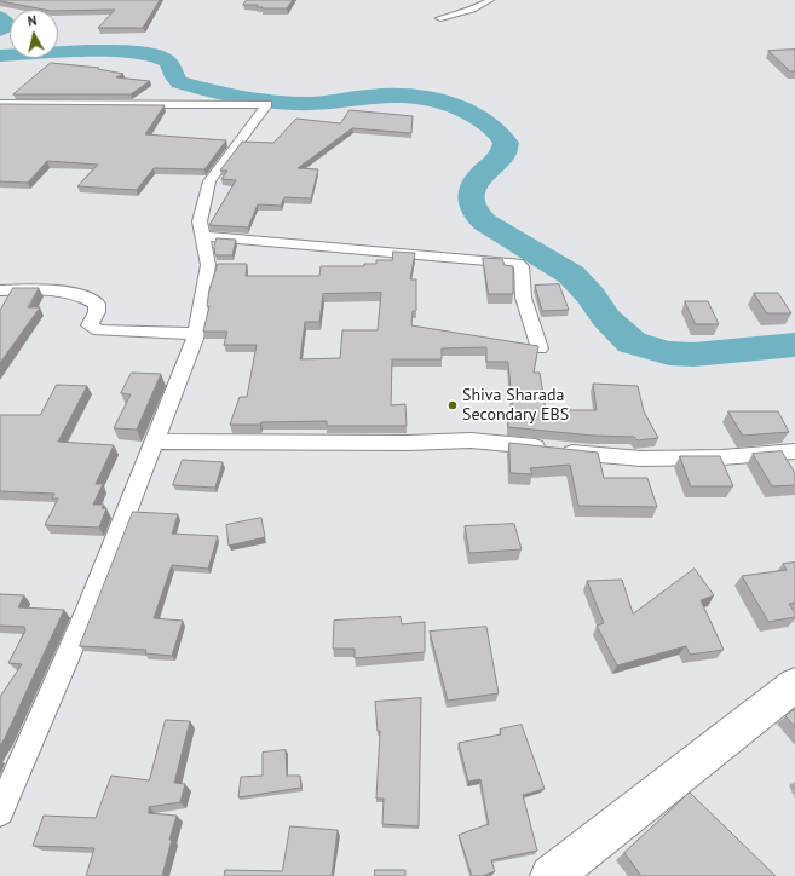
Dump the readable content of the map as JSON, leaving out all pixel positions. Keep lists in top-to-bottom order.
{
  "places": ["Shiva Sharada Secondary EBS"],
  "north": "top"
}
